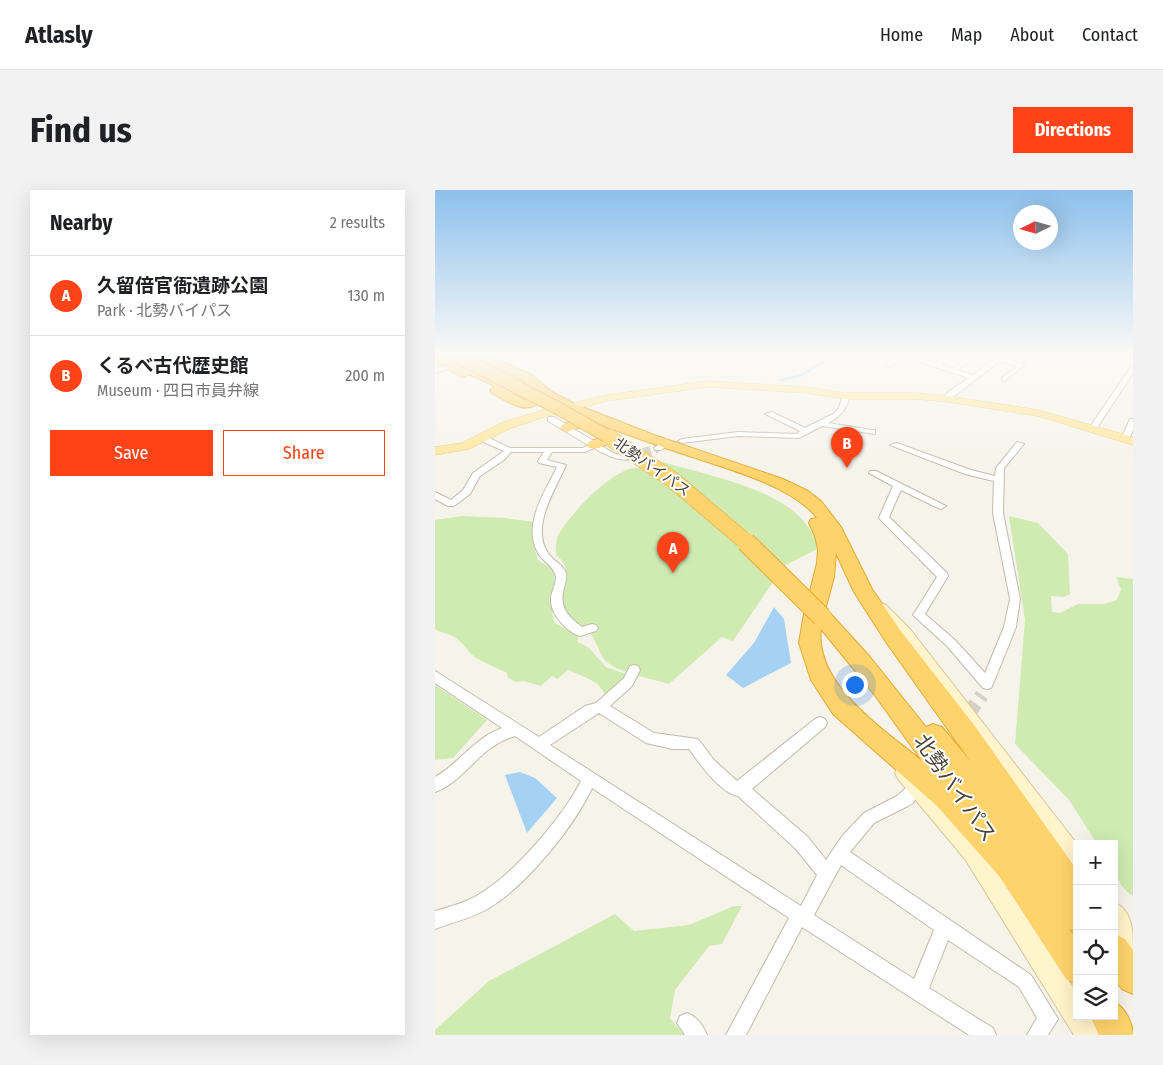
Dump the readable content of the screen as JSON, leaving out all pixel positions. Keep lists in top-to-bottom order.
{
  "streets": {
    "highway": ["北勢バイパス"]
  },
  "north": "left",
  "page": {
    "header": "Atlasly",
    "nav": [
      "Home",
      "Map",
      "About",
      "Contact"
    ],
    "buttons": [
      "Directions",
      ["Save", "Share"]
    ],
    "title": "Find us",
    "heading": ["Nearby", "2 results"],
    "list": [
      {
        "mark": "A",
        "name": "久留倍官衙遺跡公園",
        "note": "Park · 北勢バイパス",
        "value": "130 m"
      },
      {
        "mark": "B",
        "name": "くるべ古代歴史館",
        "note": "Museum · 四日市員弁線",
        "value": "200 m"
      }
    ],
    "pins": ["B", "A"],
    "map_buttons": ["+", "−"]
  }
}
